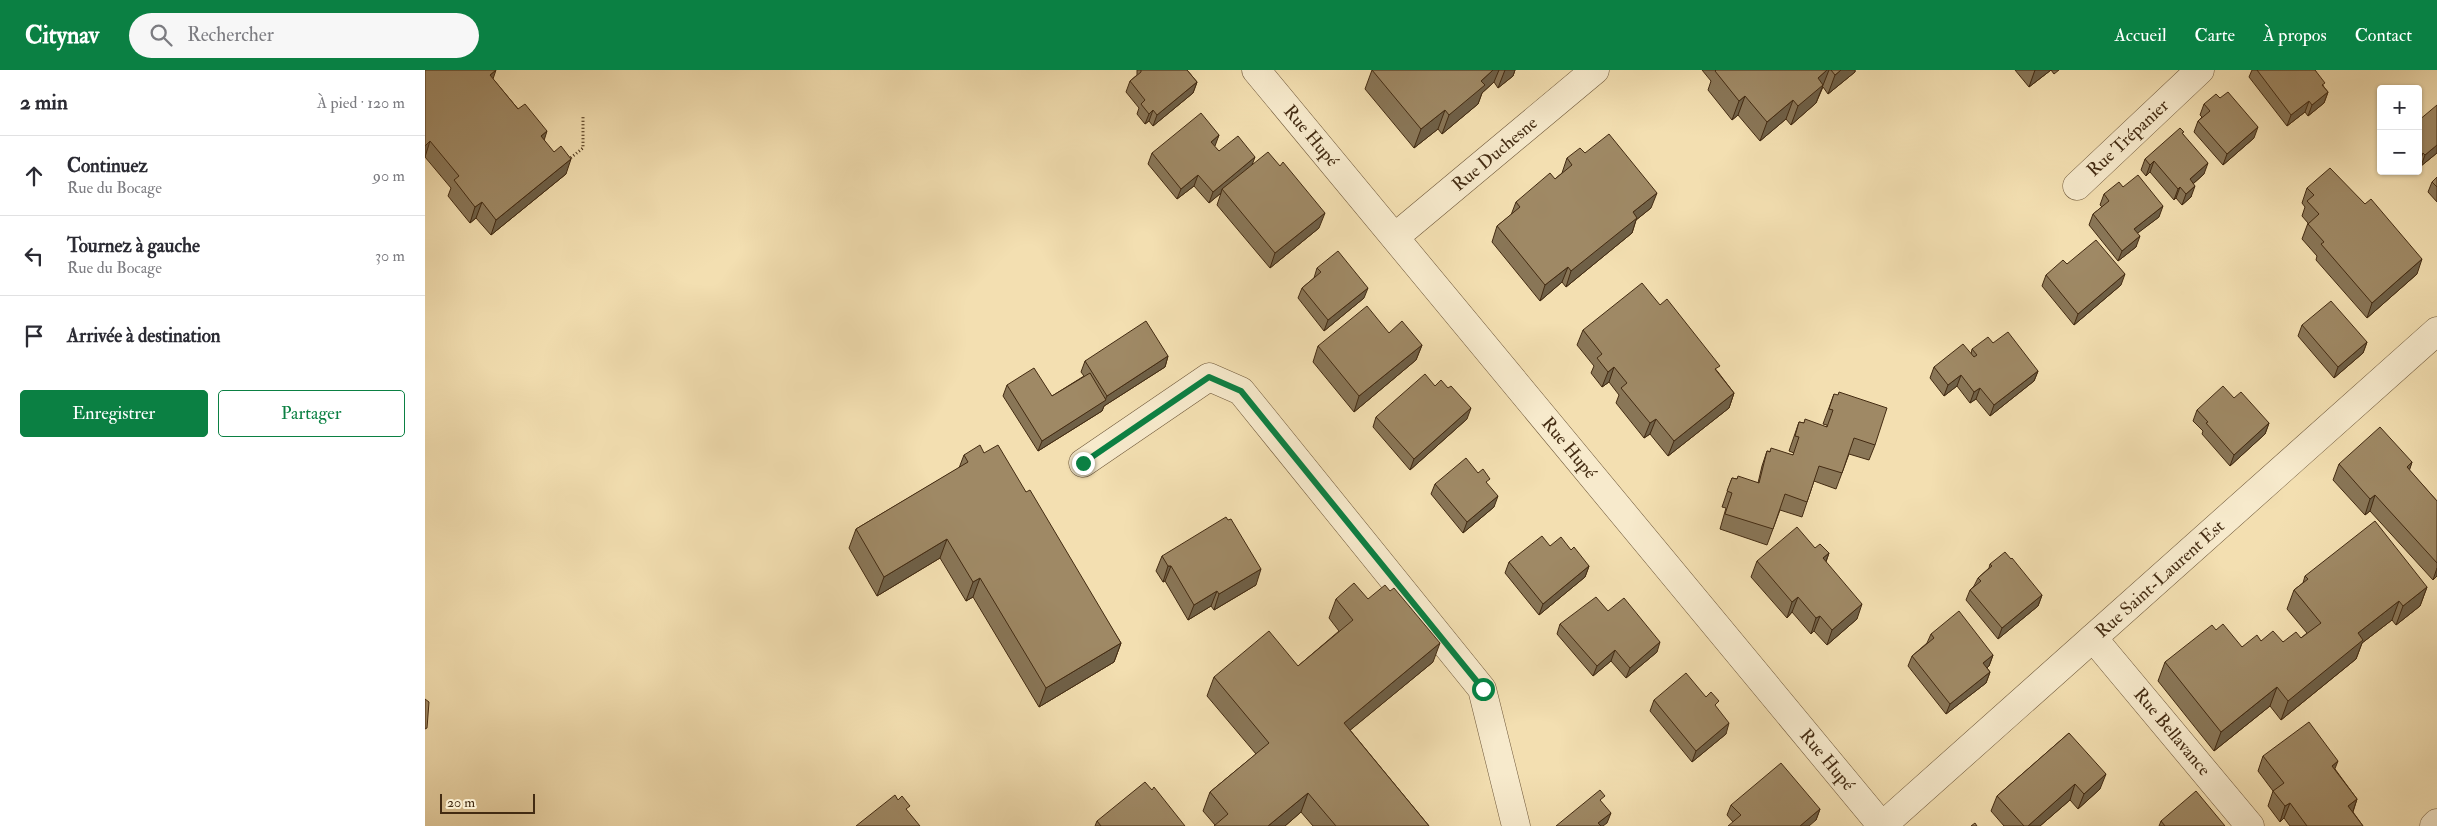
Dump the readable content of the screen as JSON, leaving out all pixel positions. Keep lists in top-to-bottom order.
{
  "streets": {
    "street": [
      "Rue Hupé",
      "Rue Trépanier",
      "Rue Duchesne",
      "Rue Saint-Laurent Est",
      "Rue Bellavance"
    ]
  },
  "crossings": [
    ["Rue Hupé", "Rue Duchesne"],
    ["Rue Hupé", "Rue Saint-Laurent Est"],
    ["Rue Saint-Laurent Est", "Rue Bellavance"]
  ],
  "scale_bar": "20 m",
  "page": {
    "header": "Citynav",
    "search": "Rechercher",
    "nav": [
      "Accueil",
      "Carte",
      "À propos",
      "Contact"
    ],
    "heading": ["2 min", "À pied · 120 m"],
    "map_buttons": ["+", "−"],
    "list": [
      ["Continuez", "Rue du Bocage", "90 m"],
      ["Tournez à gauche", "Rue du Bocage", "30 m"],
      "Arrivée à destination"
    ],
    "buttons": ["Enregistrer", "Partager"],
    "scale": "20 m"
  }
}
